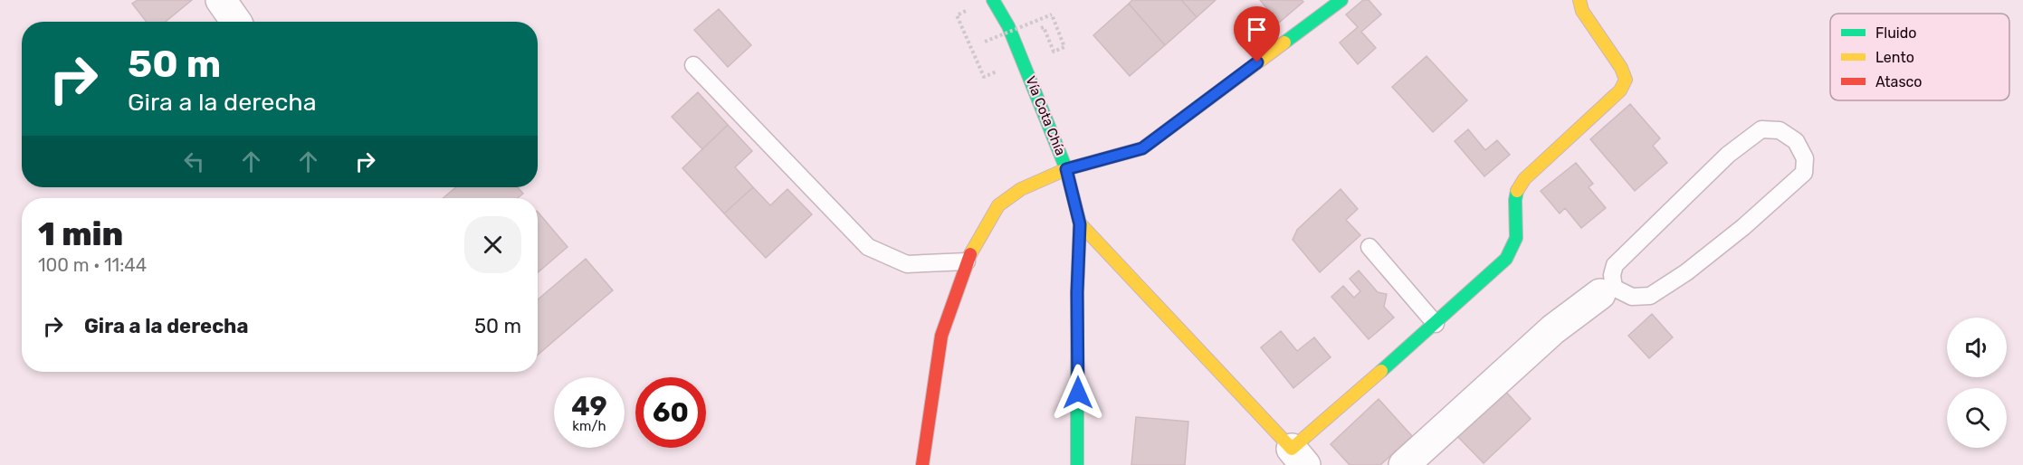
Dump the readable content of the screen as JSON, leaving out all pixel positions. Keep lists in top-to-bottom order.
{
  "streets": {
    "street": ["Vía Cota Chía"]
  },
  "legend": ["Fluido", "Lento", "Atasco"],
  "page": {
    "turn": ["50 m", "Gira a la derecha"],
    "heading": ["1 min", "100 m · 11:44"],
    "list": [
      {
        "name": "Gira a la derecha",
        "value": "50 m"
      }
    ],
    "speed": "49 km/h",
    "limit": "60"
  }
}
